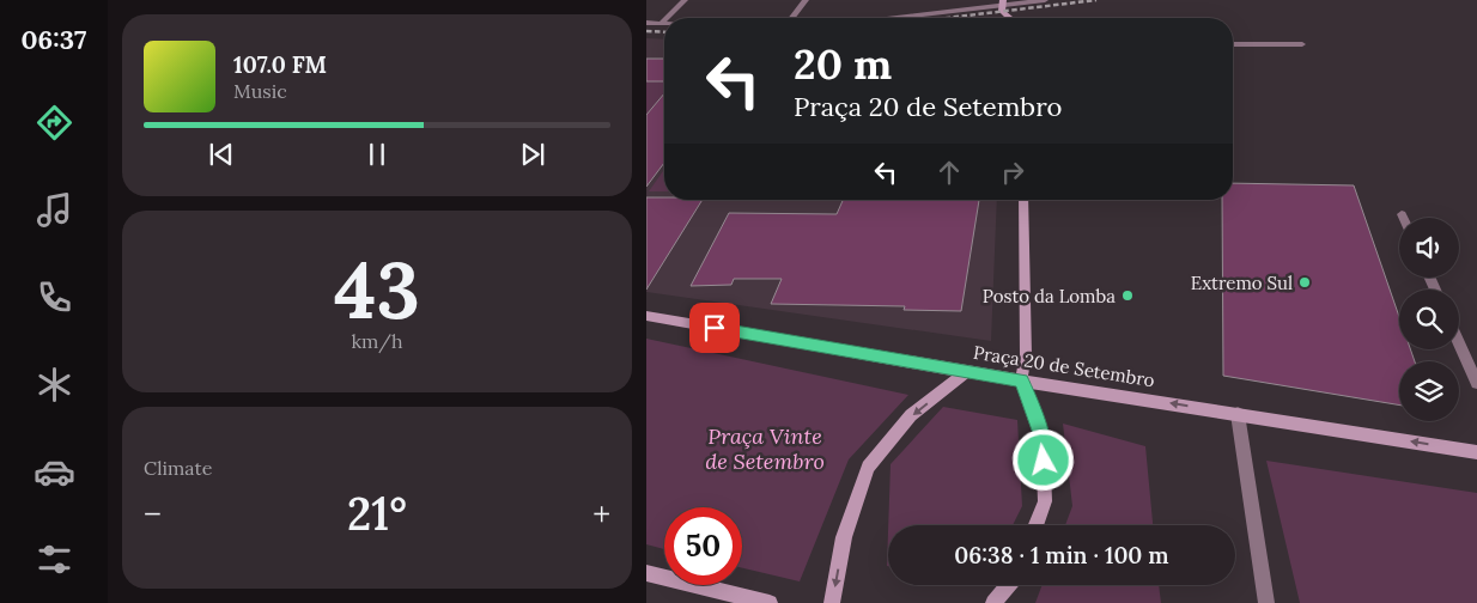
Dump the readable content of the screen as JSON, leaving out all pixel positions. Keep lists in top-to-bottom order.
{
  "streets": {
    "main road": ["Praça 20 de Setembro"]
  },
  "one_way": ["Praça 20 de Setembro"],
  "parks": ["Praça Vinte de Setembro"],
  "places": ["Extremo Sul", "Posto da Lomba"],
  "page": {
    "tabs": "06:37",
    "turn": ["20 m", "Praça 20 de Setembro"],
    "song": ["107.0 FM", "Music"],
    "tile": [
      ["43", "km/h"],
      "Climate"
    ],
    "heat": ["−", "21°", "+"],
    "limit": "50",
    "trip": "06:38 · 1 min · 100 m"
  }
}
